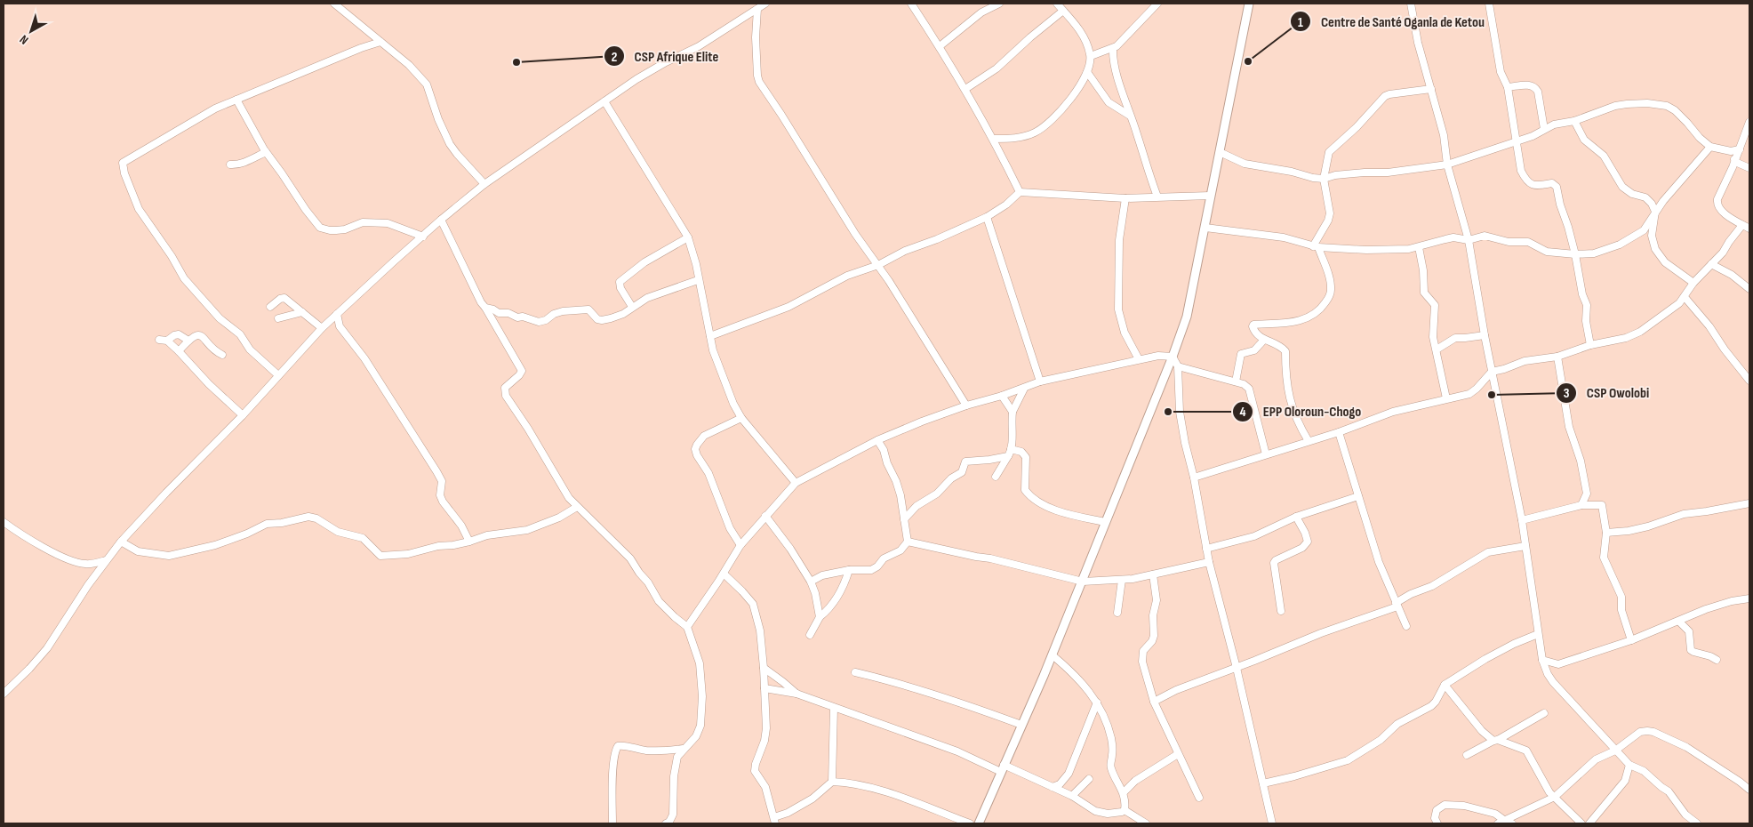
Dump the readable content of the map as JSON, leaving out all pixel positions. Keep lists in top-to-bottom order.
{
  "places": [
    "Centre de Santé Oganla de Ketou",
    "CSP Afrique Elite",
    "CSP Owolobi",
    "EPP Oloroun-Chogo"
  ],
  "north": "bottom left"
}
